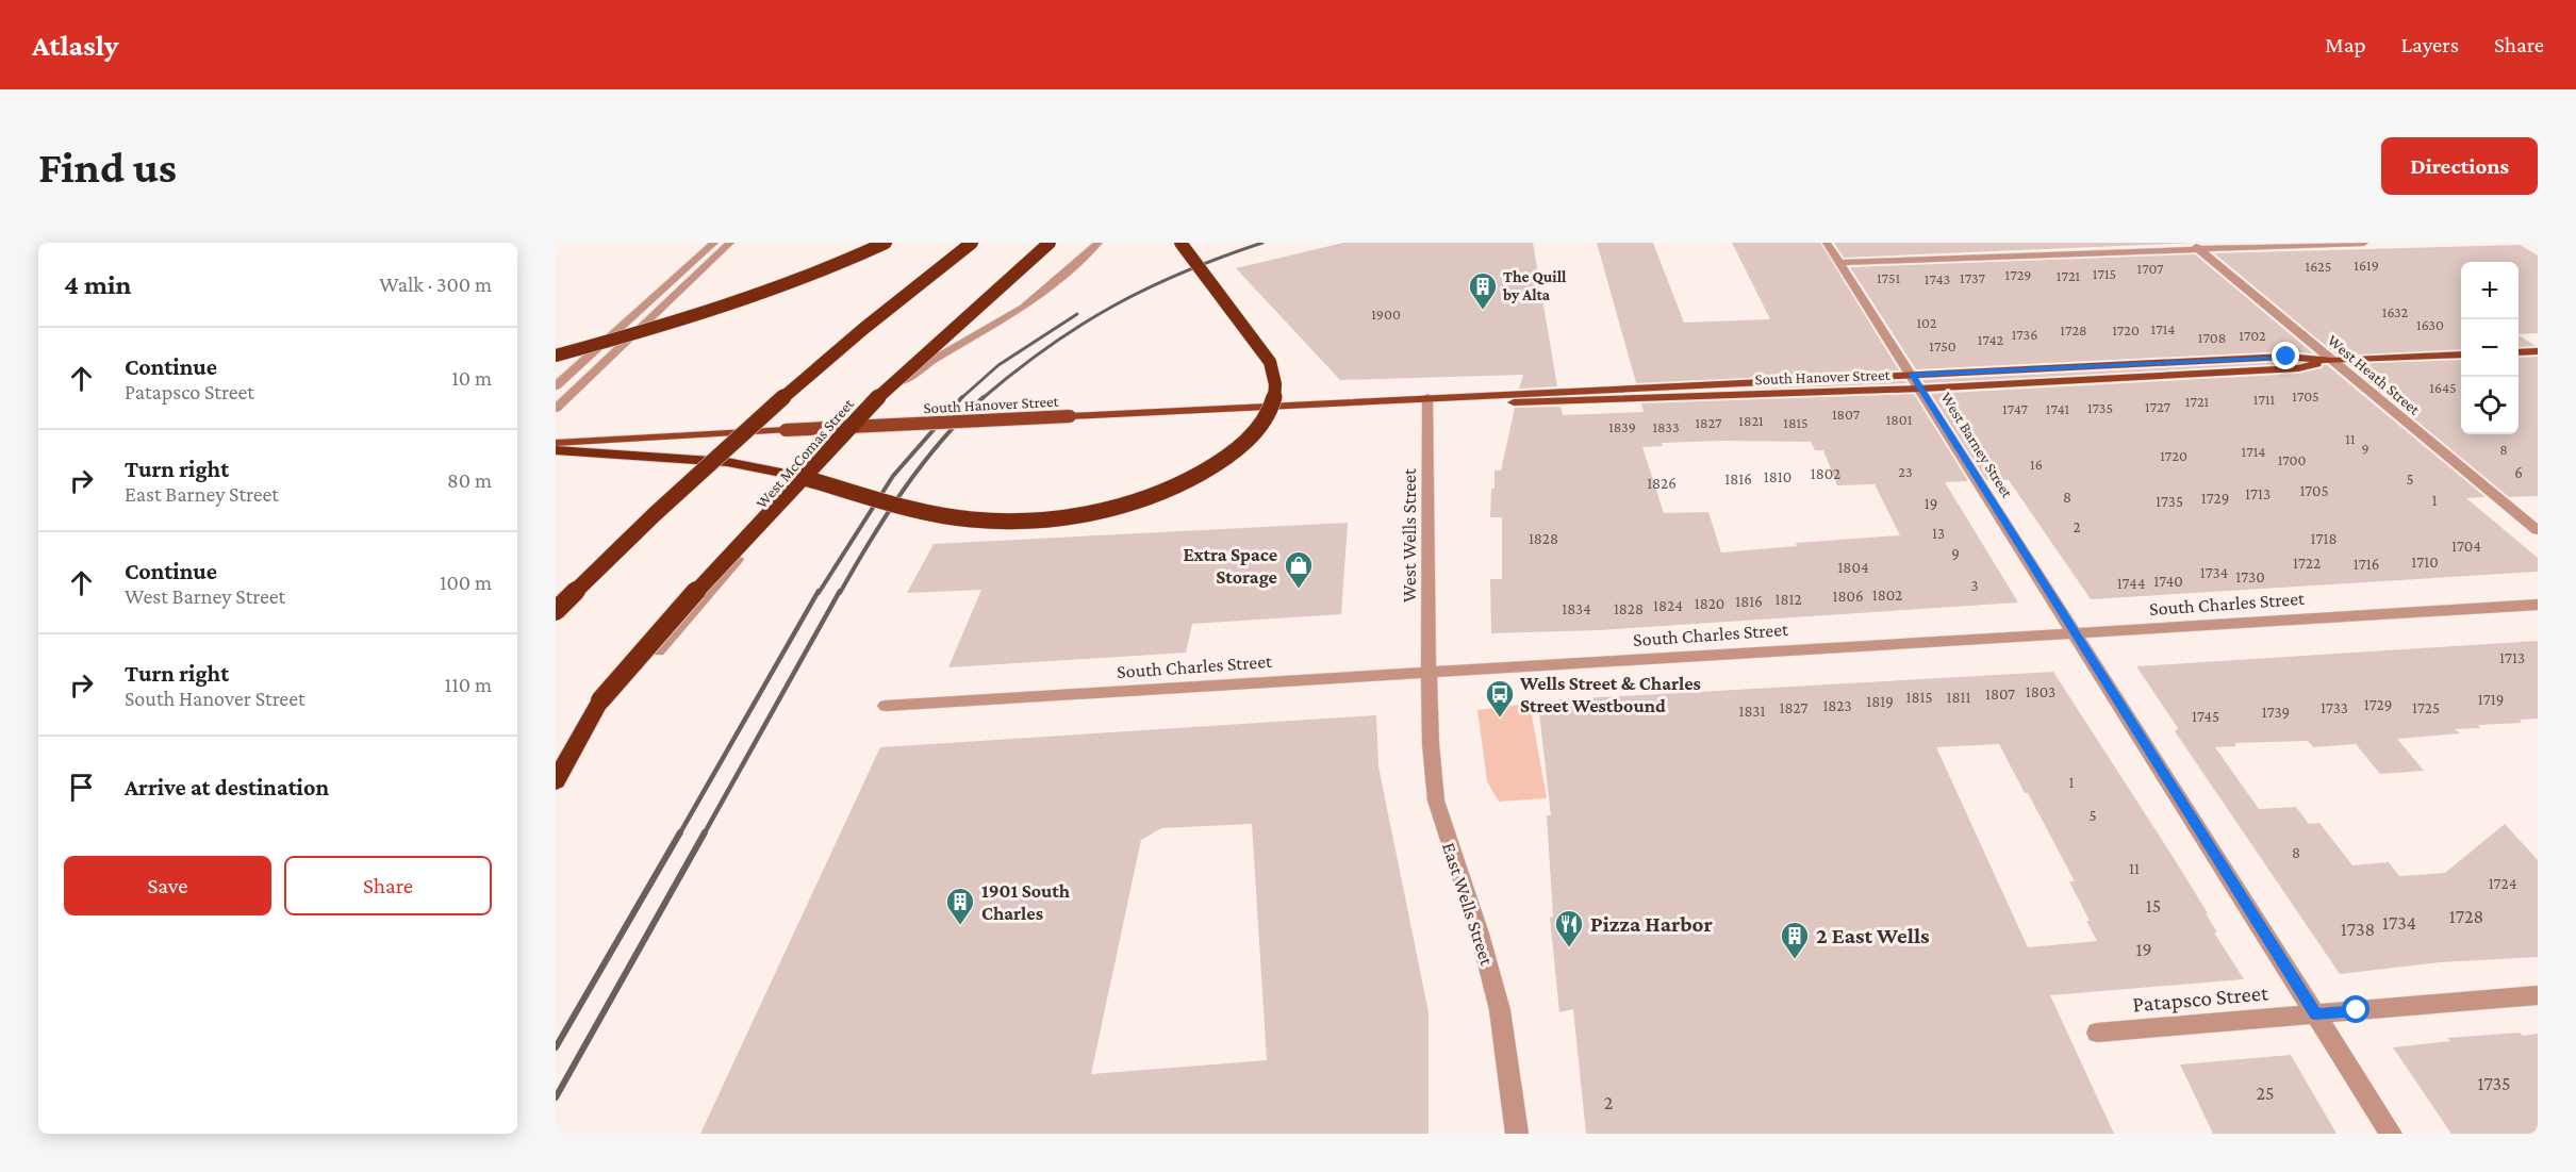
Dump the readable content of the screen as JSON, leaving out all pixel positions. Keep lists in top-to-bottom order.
{
  "streets": {
    "main road": ["South Hanover Street"],
    "street": [
      "West Heath Street",
      "West Barney Street",
      "West McComas Street",
      "West Wells Street",
      "South Charles Street",
      "East Wells Street",
      "Patapsco Street"
    ]
  },
  "crossings": [
    ["West Heath Street", "South Hanover Street"],
    ["South Hanover Street", "West Barney Street"],
    ["South Hanover Street", "West Wells Street"],
    ["West Barney Street", "South Charles Street"],
    ["West Barney Street", "Patapsco Street"],
    ["West Wells Street", "South Charles Street"],
    ["West Wells Street", "East Wells Street"],
    ["South Charles Street", "East Wells Street"]
  ],
  "places": {
    "building": ["The Quill by Alta", "1901 South Charles", "2 East Wells"],
    "shop": ["Extra Space Storage"],
    "bus stop": ["Wells Street & Charles Street Westbound"],
    "restaurant": ["Pizza Harbor"]
  },
  "house_numbers": [
    "1619",
    "1625",
    "1707",
    "1715",
    "1729",
    "1721",
    "1751",
    "1737",
    "1743",
    "1632",
    "1900",
    "102",
    "1630",
    "1714",
    "1728",
    "1720",
    "1736",
    "1702",
    "1708",
    "1742",
    "1750",
    "1645",
    "1705",
    "1711",
    "1721",
    "1727",
    "1735",
    "1747",
    "1741",
    "1807",
    "1801",
    "1821",
    "1827",
    "1815",
    "1839",
    "1833",
    "11",
    "9",
    "8",
    "1714",
    "1720",
    "1700",
    "16",
    "23",
    "6",
    "1802",
    "1810",
    "1816",
    "5",
    "1826",
    "1705",
    "1713",
    "8",
    "1729",
    "1",
    "1735",
    "19",
    "2",
    "13",
    "1828",
    "1718",
    "1704",
    "9",
    "1710",
    "1722",
    "1716",
    "1804",
    "1734",
    "1730",
    "1740",
    "1744",
    "3",
    "1802",
    "1806",
    "1812",
    "1816",
    "1820",
    "1824",
    "1834",
    "1828",
    "1713",
    "1803",
    "1807",
    "1815",
    "1811",
    "1719",
    "1819",
    "1729",
    "1823",
    "1827",
    "1733",
    "1725",
    "1831",
    "1739",
    "1745",
    "1",
    "5",
    "8",
    "11",
    "1724",
    "15",
    "1728",
    "1734",
    "1738",
    "19",
    "1735",
    "25",
    "2"
  ],
  "page": {
    "header": "Atlasly",
    "nav": ["Map", "Layers", "Share"],
    "buttons": [
      "Directions",
      ["Save", "Share"]
    ],
    "title": "Find us",
    "heading": ["4 min", "Walk · 300 m"],
    "map_buttons": ["+", "−"],
    "list": [
      ["Continue", "Patapsco Street", "10 m"],
      ["Turn right", "East Barney Street", "80 m"],
      ["Continue", "West Barney Street", "100 m"],
      ["Turn right", "South Hanover Street", "110 m"],
      "Arrive at destination"
    ]
  }
}
